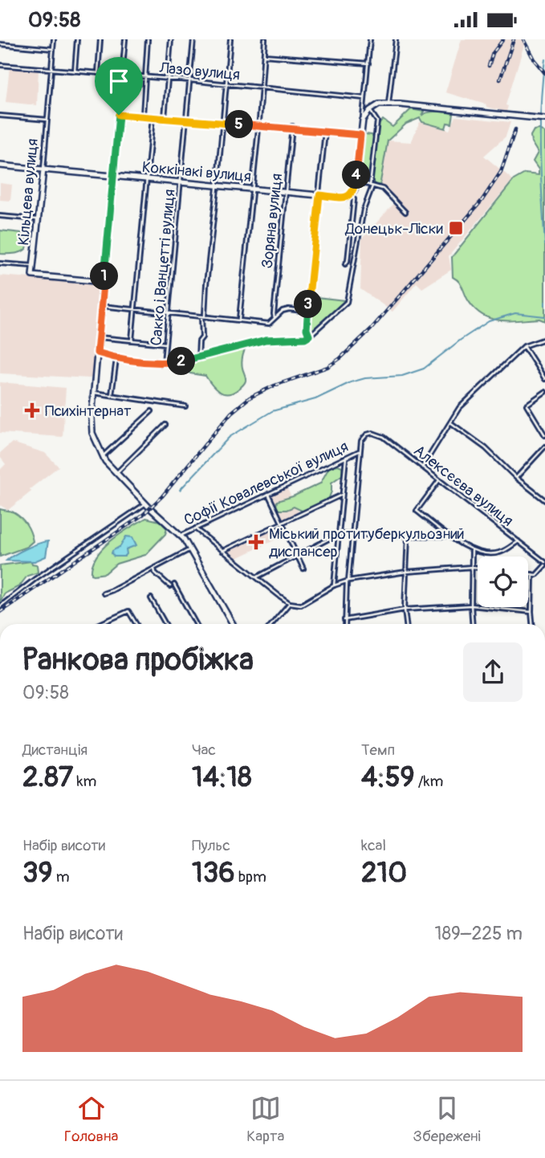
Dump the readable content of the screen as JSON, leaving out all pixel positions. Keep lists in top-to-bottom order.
{
  "streets": {
    "street": [
      "Лазо вулиця",
      "Коккінакі вулиця",
      "Кільцева вулиця",
      "Зоряна вулиця",
      "Сакко і Ванцетті вулиця",
      "Софії Ковалевської вулиця",
      "Алексєєва вулиця"
    ]
  },
  "crossings": [
    ["Лазо вулиця", "Кільцева вулиця"],
    ["Лазо вулиця", "Сакко і Ванцетті вулиця"],
    ["Коккінакі вулиця", "Кільцева вулиця"],
    ["Коккінакі вулиця", "Зоряна вулиця"],
    ["Коккінакі вулиця", "Сакко і Ванцетті вулиця"],
    ["Софії Ковалевської вулиця", "Алексєєва вулиця"]
  ],
  "places": {
    "transit": ["Донецьк-Ліски"],
    "health": ["Психінтернат", "Міський протитуберкульозний диспансер"]
  },
  "page": {
    "status": "09:58",
    "pins": [
      "5",
      "4",
      "1",
      "3",
      "2"
    ],
    "heading": ["Ранкова пробіжка", "09:58"],
    "stats": [
      ["Дистанція", "2.87 km"],
      ["Час", "14:18"],
      ["Темп", "4:59 /km"],
      ["Набір висоти", "39 m"],
      ["Пульс", "136 bpm"],
      ["kcal", "210"]
    ],
    "chart": ["Набір висоти", "189–225 m"],
    "tabs": ["Головна", "Карта", "Збережені"]
  }
}
